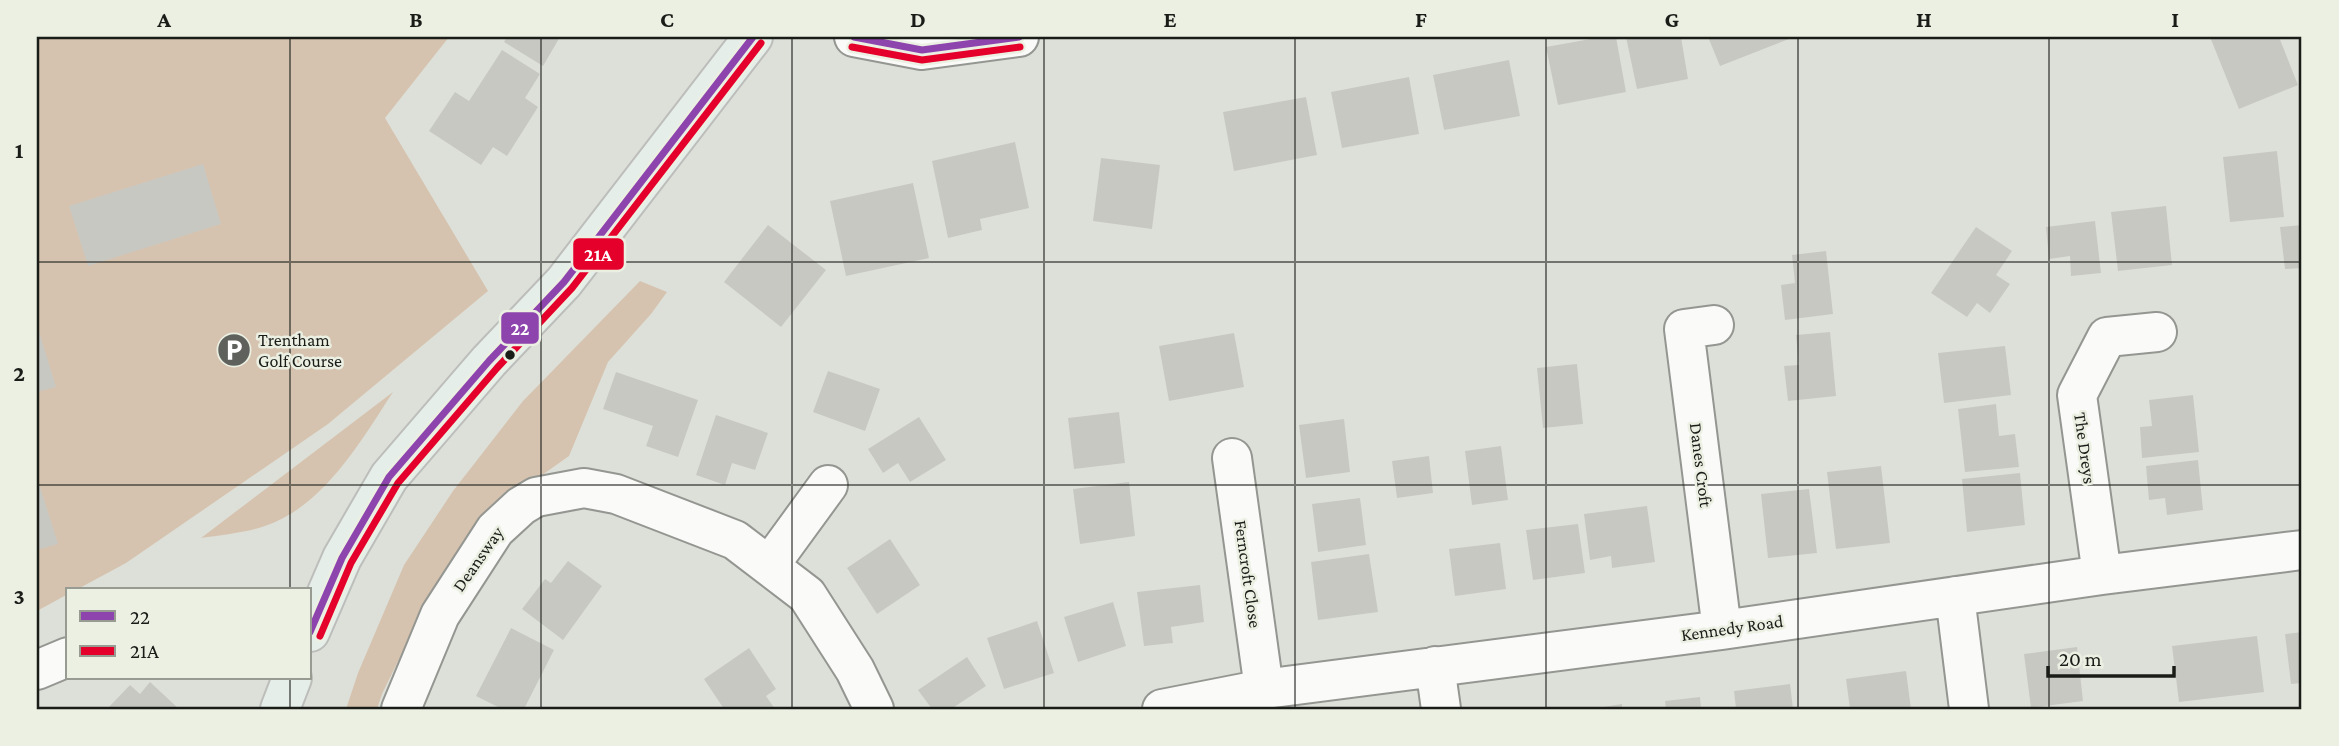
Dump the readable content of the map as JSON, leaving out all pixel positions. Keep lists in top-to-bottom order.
{
  "streets": {
    "street": [
      "The Dreys",
      "Danes Croft",
      "Deansway",
      "Ferncroft Close",
      "Kennedy Road"
    ]
  },
  "crossings": [
    ["The Dreys", "Kennedy Road"],
    ["Danes Croft", "Kennedy Road"],
    ["Ferncroft Close", "Kennedy Road"]
  ],
  "places": {
    "parking": ["Trentham Golf Course"]
  },
  "lines": ["transit line 22", "transit line 21A"],
  "legend": ["22", "21A"],
  "scale_bar": "20 m",
  "grid": {
    "columns": [
      "A",
      "B",
      "C",
      "D",
      "E",
      "F",
      "G",
      "H",
      "I"
    ],
    "rows": ["1", "2", "3"]
  }
}
